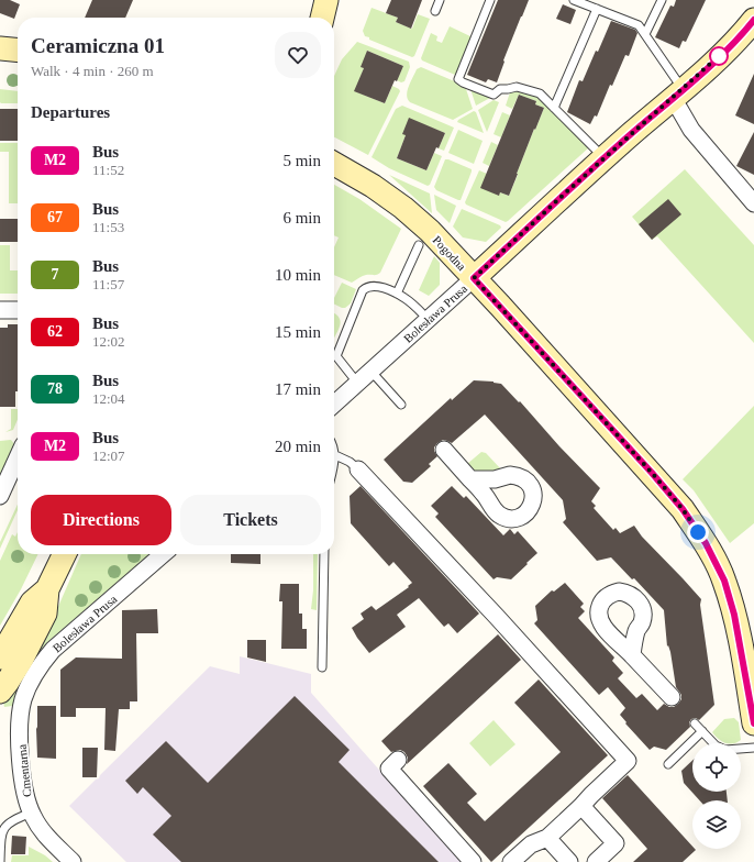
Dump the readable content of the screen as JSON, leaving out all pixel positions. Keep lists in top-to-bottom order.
{
  "streets": {
    "street": ["Pogodna", "Bolesława Prusa", "Cmentarna"]
  },
  "crossings": [
    ["Pogodna", "Bolesława Prusa"],
    ["Bolesława Prusa", "Cmentarna"]
  ],
  "lines": ["bus line M2"],
  "page": {
    "heading": [
      ["Ceramiczna 01", "Walk · 4 min · 260 m"],
      "Departures"
    ],
    "list": [
      {
        "mark": "M2",
        "name": "Bus",
        "note": "11:52",
        "value": "5 min"
      },
      {
        "mark": "67",
        "name": "Bus",
        "note": "11:53",
        "value": "6 min"
      },
      {
        "mark": "7",
        "name": "Bus",
        "note": "11:57",
        "value": "10 min"
      },
      {
        "mark": "62",
        "name": "Bus",
        "note": "12:02",
        "value": "15 min"
      },
      {
        "mark": "78",
        "name": "Bus",
        "note": "12:04",
        "value": "17 min"
      },
      {
        "mark": "M2",
        "name": "Bus",
        "note": "12:07",
        "value": "20 min"
      }
    ],
    "buttons": ["Directions", "Tickets"]
  }
}
